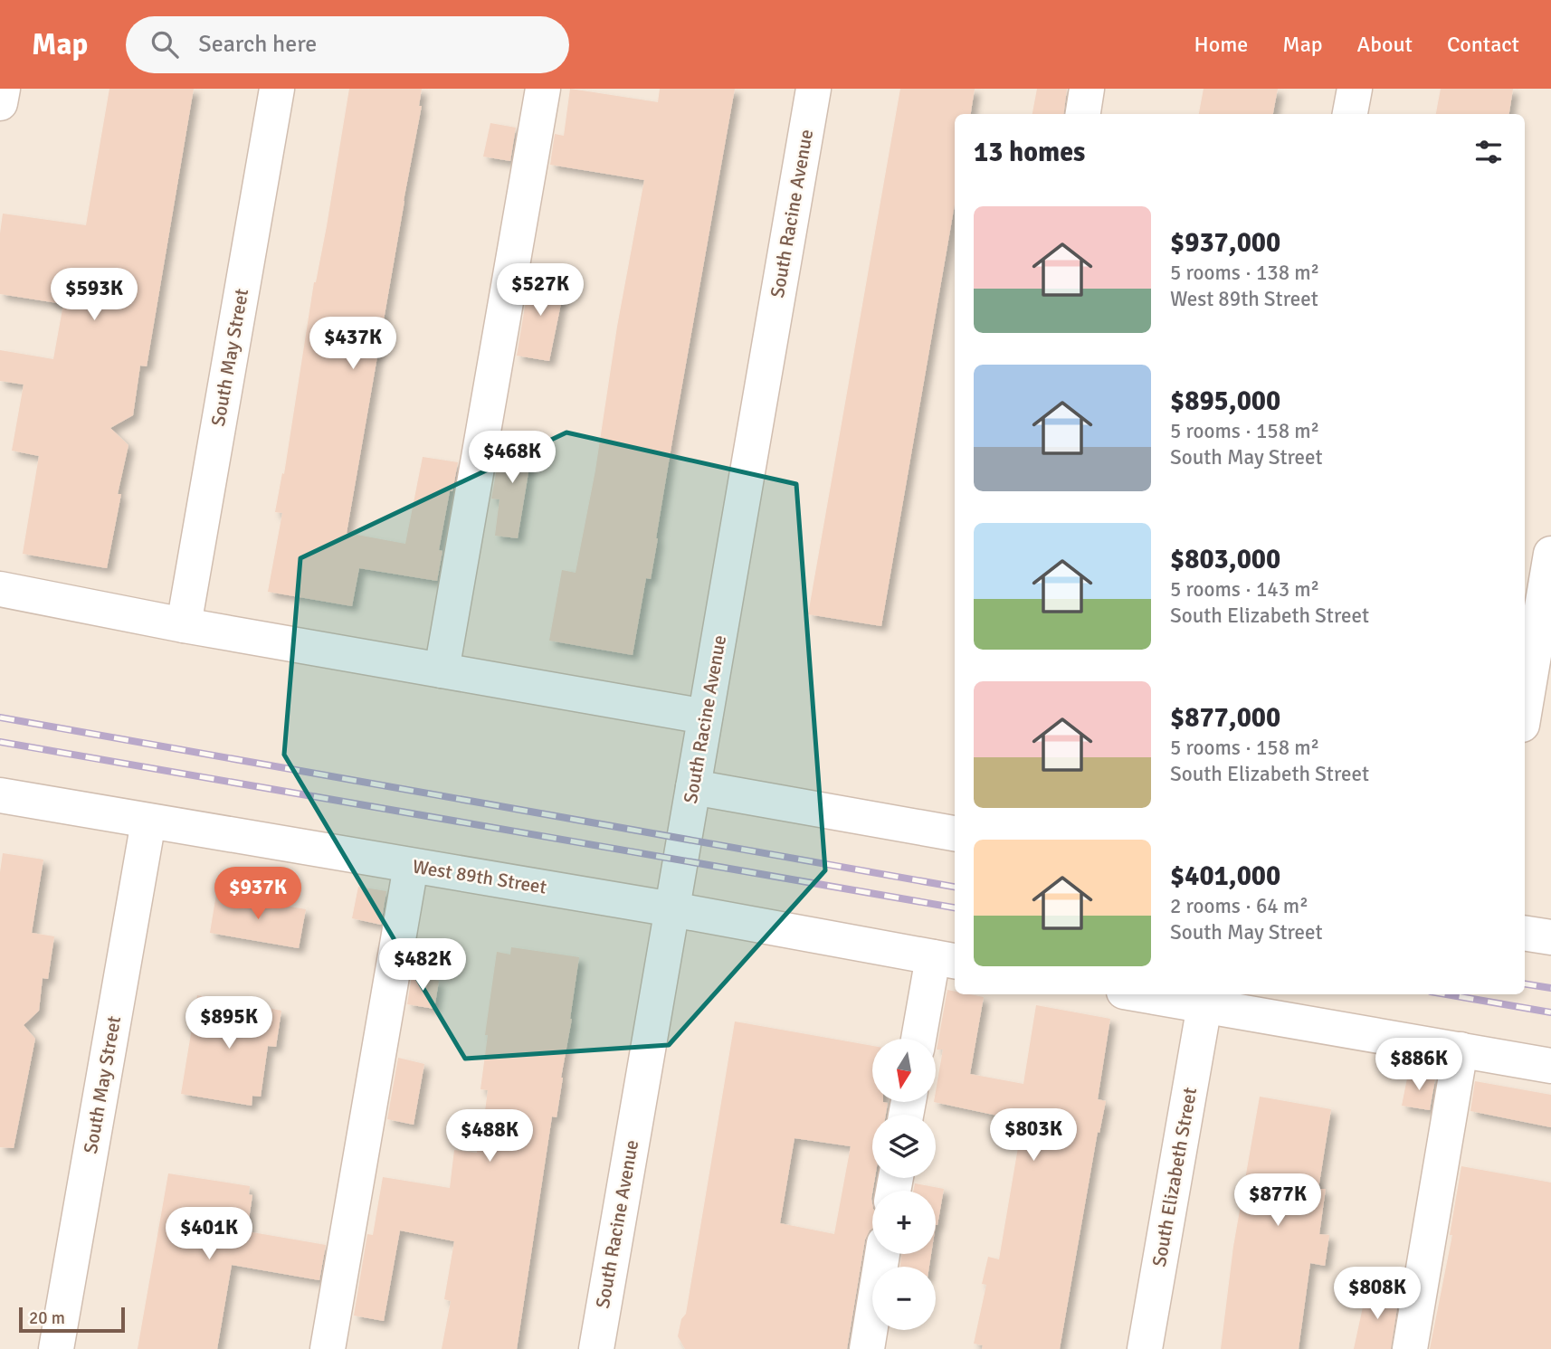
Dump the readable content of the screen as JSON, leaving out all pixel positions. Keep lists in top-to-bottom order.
{
  "streets": {
    "street": [
      "South Racine Avenue",
      "South May Street",
      "West 89th Street",
      "South Elizabeth Street"
    ]
  },
  "crossings": [
    ["South Racine Avenue", "West 89th Street"],
    ["South May Street", "West 89th Street"]
  ],
  "scale_bar": "20 m",
  "north": "bottom",
  "page": {
    "header": "Map",
    "search": "Search here",
    "nav": [
      "Home",
      "Map",
      "About",
      "Contact"
    ],
    "heading": "13 homes",
    "list": [
      {
        "name": "$937,000",
        "note": "5 rooms · 138 m² · West 89th Street"
      },
      {
        "name": "$895,000",
        "note": "5 rooms · 158 m² · South May Street"
      },
      {
        "name": "$803,000",
        "note": "5 rooms · 143 m² · South Elizabeth Street"
      },
      {
        "name": "$877,000",
        "note": "5 rooms · 158 m² · South Elizabeth Street"
      },
      {
        "name": "$401,000",
        "note": "2 rooms · 64 m² · South May Street"
      }
    ],
    "price": [
      "$527K",
      "$593K",
      "$437K",
      "$468K",
      "$937K",
      "$482K",
      "$895K",
      "$886K",
      "$803K",
      "$488K",
      "$877K",
      "$401K",
      "$808K"
    ],
    "map_buttons": ["+", "−"],
    "scale": "20 m"
  }
}
